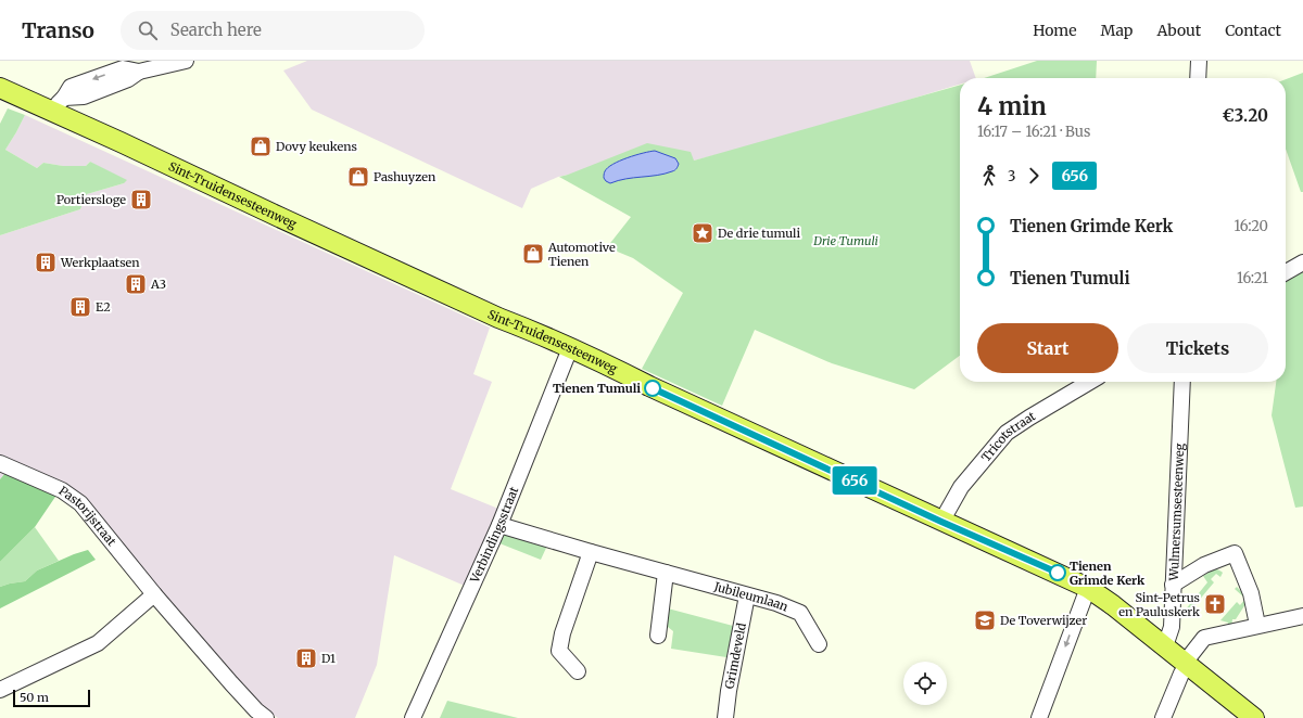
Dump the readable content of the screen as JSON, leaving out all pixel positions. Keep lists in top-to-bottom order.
{
  "streets": {
    "main road": ["Sint-Truidensesteenweg"],
    "street": [
      "Tricotstraat",
      "Wulmersumsesteenweg",
      "Pastorijstraat",
      "Verbindingsstraat",
      "Jubileumlaan",
      "Grimdeveld"
    ]
  },
  "crossings": [
    ["Sint-Truidensesteenweg", "Tricotstraat"],
    ["Sint-Truidensesteenweg", "Wulmersumsesteenweg"],
    ["Sint-Truidensesteenweg", "Verbindingsstraat"],
    ["Verbindingsstraat", "Jubileumlaan"],
    ["Jubileumlaan", "Grimdeveld"]
  ],
  "parks": ["Drie Tumuli"],
  "places": {
    "shop": ["Dovy keukens", "Pashuyzen", "Automotive Tienen"],
    "building": [
      "Portiersloge",
      "Werkplaatsen",
      "A3",
      "E2",
      "D1"
    ],
    "place": ["De drie tumuli"],
    "other": ["Tienen Tumuli", "Tienen Grimde Kerk"],
    "church": ["Sint-Petrus en Pauluskerk"],
    "school or university": ["De Toverwijzer"]
  },
  "lines": ["bus line 656"],
  "scale_bar": "50 m",
  "page": {
    "header": "Transo",
    "search": "Search here",
    "nav": [
      "Home",
      "Map",
      "About",
      "Contact"
    ],
    "on_map": "656",
    "heading": ["4 min", "16:17 – 16:21 · Bus", "€3.20"],
    "legs": ["3", "656"],
    "list": [
      {
        "name": "Tienen Grimde Kerk",
        "value": "16:20"
      },
      {
        "name": "Tienen Tumuli",
        "value": "16:21"
      }
    ],
    "buttons": ["Start", "Tickets"],
    "scale": "50 m"
  }
}
